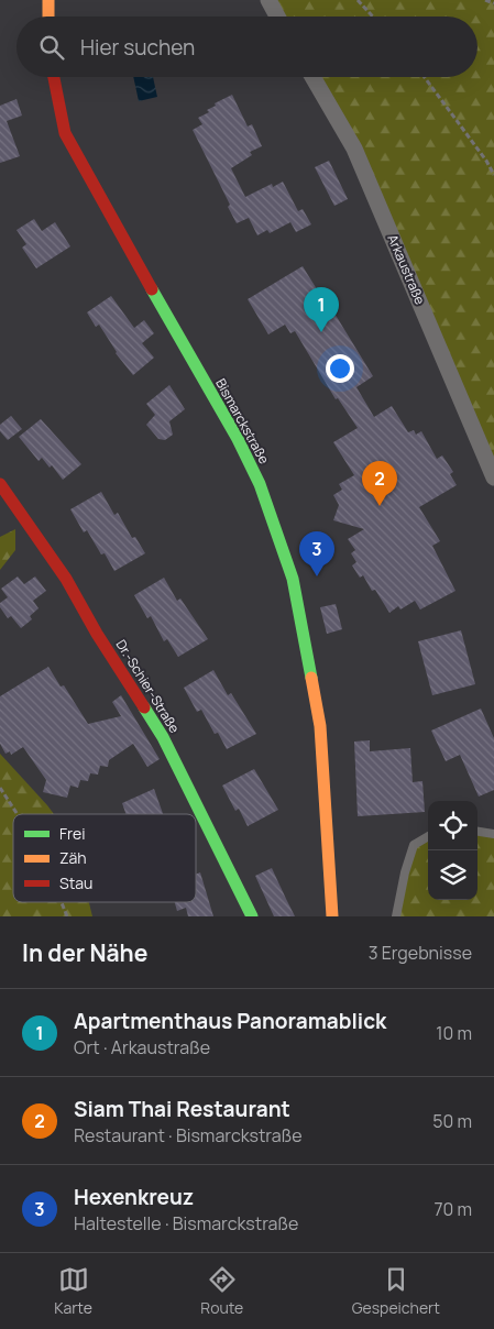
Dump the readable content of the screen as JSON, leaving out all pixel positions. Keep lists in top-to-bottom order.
{
  "streets": {
    "street": ["Arkaustraße", "Bismarckstraße", "Dr.-Schier-Straße"]
  },
  "legend": ["Frei", "Zäh", "Stau"],
  "page": {
    "search": "Hier suchen",
    "pins": ["1", "2", "3"],
    "heading": ["In der Nähe", "3 Ergebnisse"],
    "list": [
      {
        "mark": "1",
        "name": "Apartmenthaus Panoramablick",
        "note": "Ort · Arkaustraße",
        "value": "10 m"
      },
      {
        "mark": "2",
        "name": "Siam Thai Restaurant",
        "note": "Restaurant · Bismarckstraße",
        "value": "50 m"
      },
      {
        "mark": "3",
        "name": "Hexenkreuz",
        "note": "Haltestelle · Bismarckstraße",
        "value": "70 m"
      }
    ],
    "nav": ["Karte", "Route", "Gespeichert"]
  }
}
